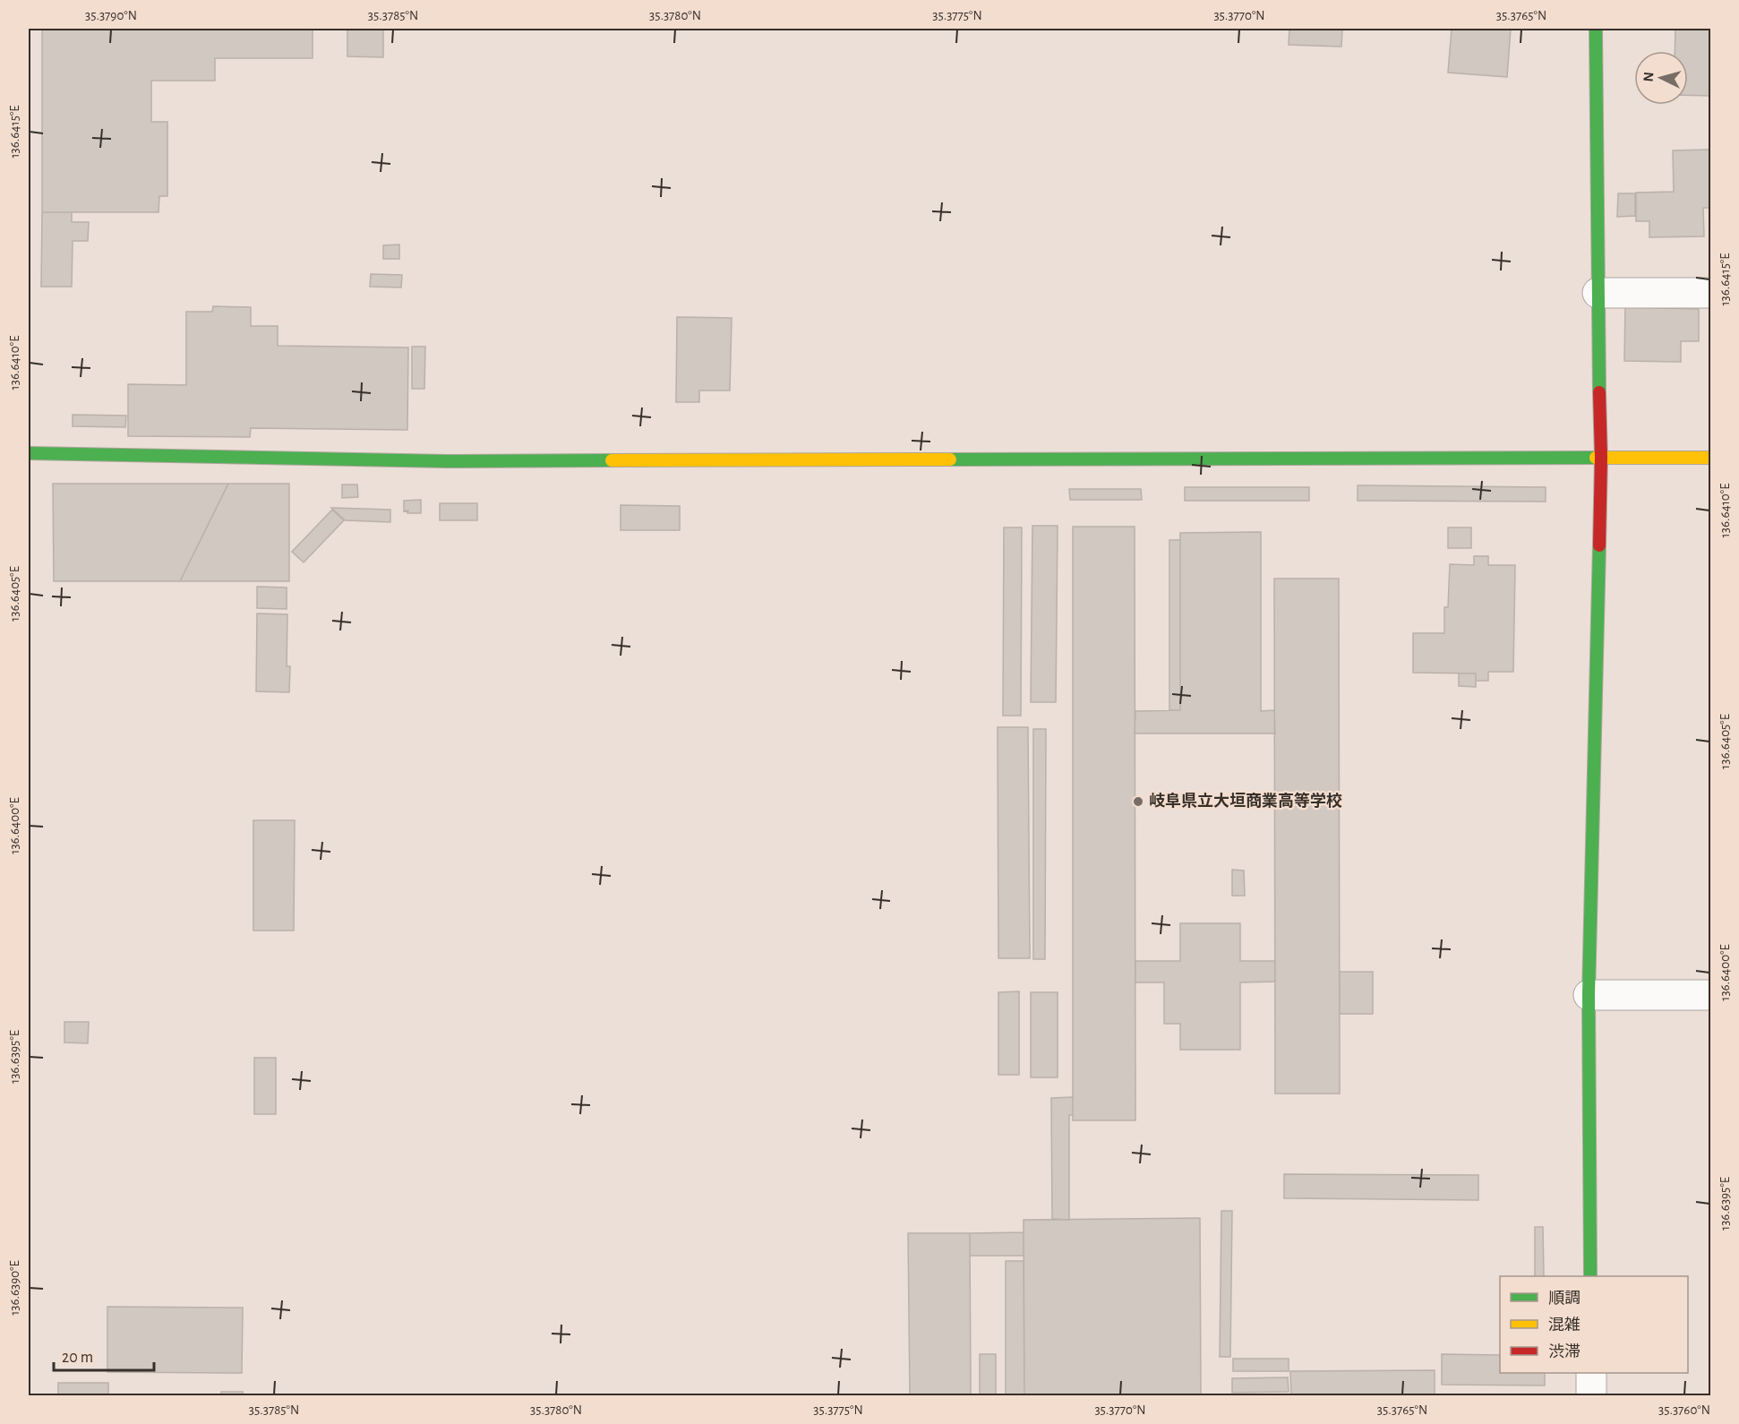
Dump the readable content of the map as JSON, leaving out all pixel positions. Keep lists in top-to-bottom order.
{
  "places": ["岐阜県立大垣商業高等学校"],
  "legend": ["順調", "混雑", "渋滞"],
  "scale_bar": "20 m",
  "north": "left",
  "coordinates": [
    "35.3790°N",
    "35.3785°N",
    "35.3780°N",
    "35.3775°N",
    "35.3770°N",
    "35.3765°N",
    "136.6415°E",
    "136.6410°E",
    "136.6405°E",
    "136.6400°E",
    "136.6395°E",
    "136.6390°E",
    "35.3760°N"
  ]
}
